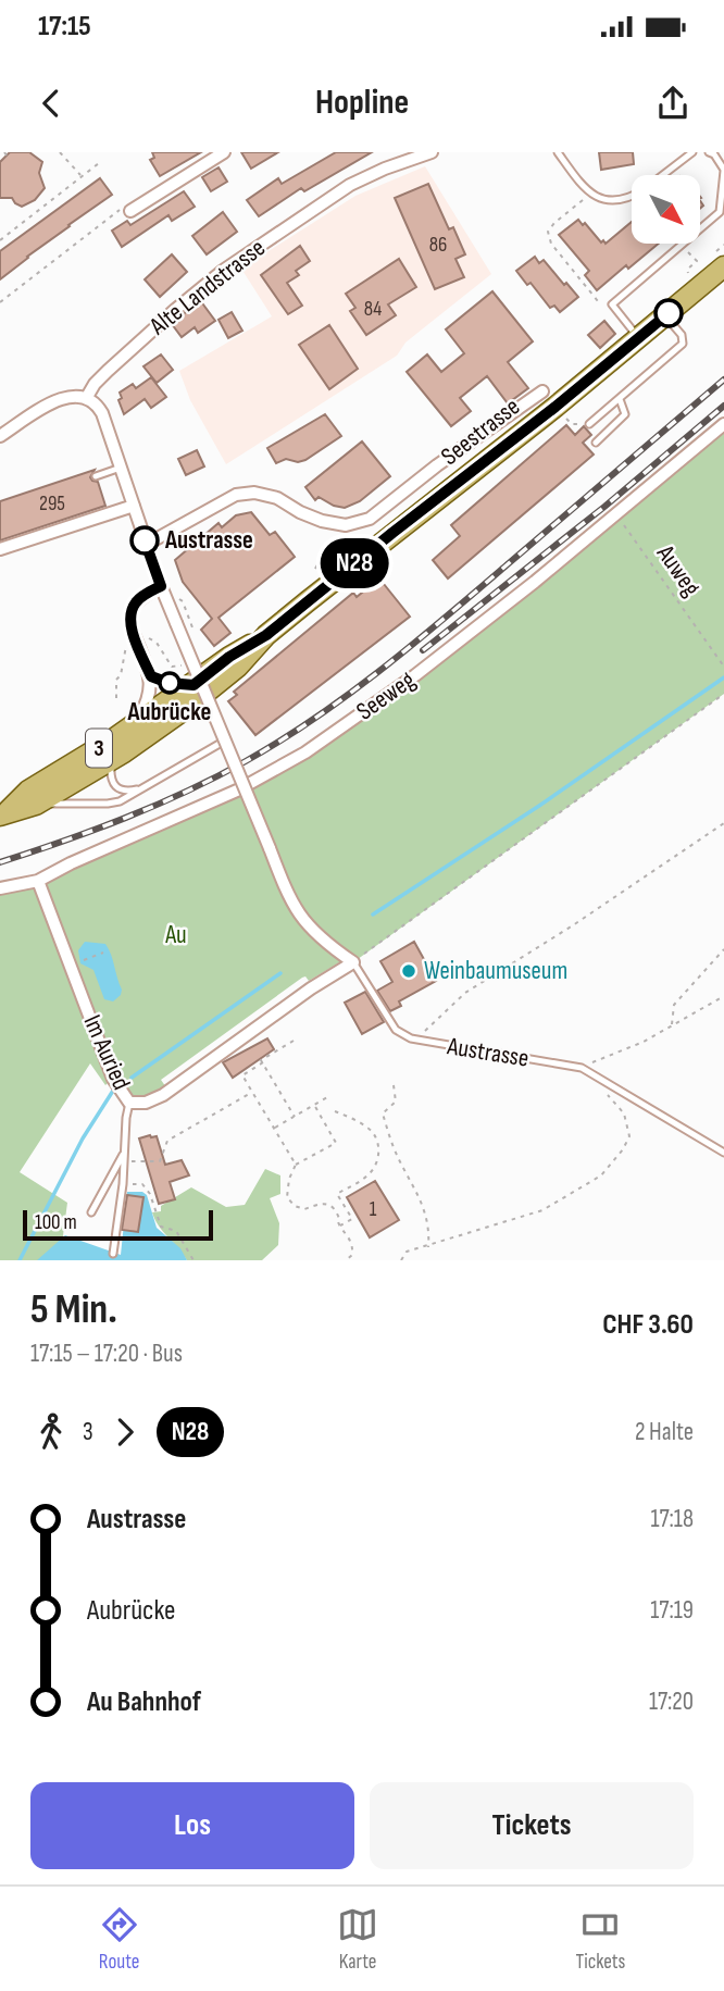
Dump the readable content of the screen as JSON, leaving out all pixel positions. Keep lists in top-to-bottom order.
{
  "streets": {
    "main road": ["Seestrasse", "3"],
    "street": [
      "Alte Landstrasse",
      "Seeweg",
      "Im Auried",
      "Austrasse"
    ],
    "path": ["Auweg"]
  },
  "crossings": [
    ["Alte Landstrasse", "Austrasse"],
    ["Seeweg", "Im Auried"],
    ["Im Auried", "Austrasse"]
  ],
  "parks": ["Au"],
  "places": ["Austrasse", "Aubrücke", "Weinbaumuseum"],
  "lines": ["bus line N28"],
  "house_numbers": [
    "86",
    "84",
    "295",
    "1"
  ],
  "scale_bar": "100 m",
  "north": "bottom right",
  "page": {
    "status": "17:15",
    "header": "Hopline",
    "on_map": "N28",
    "scale": "100 m",
    "heading": ["5 Min.", "17:15 – 17:20 · Bus", "CHF 3.60"],
    "legs": ["3", "N28", "2 Halte"],
    "list": [
      {
        "name": "Austrasse",
        "value": "17:18"
      },
      {
        "name": "Aubrücke",
        "value": "17:19"
      },
      {
        "name": "Au Bahnhof",
        "value": "17:20"
      }
    ],
    "buttons": ["Los", "Tickets"],
    "tabs": ["Route", "Karte", "Tickets"]
  }
}
